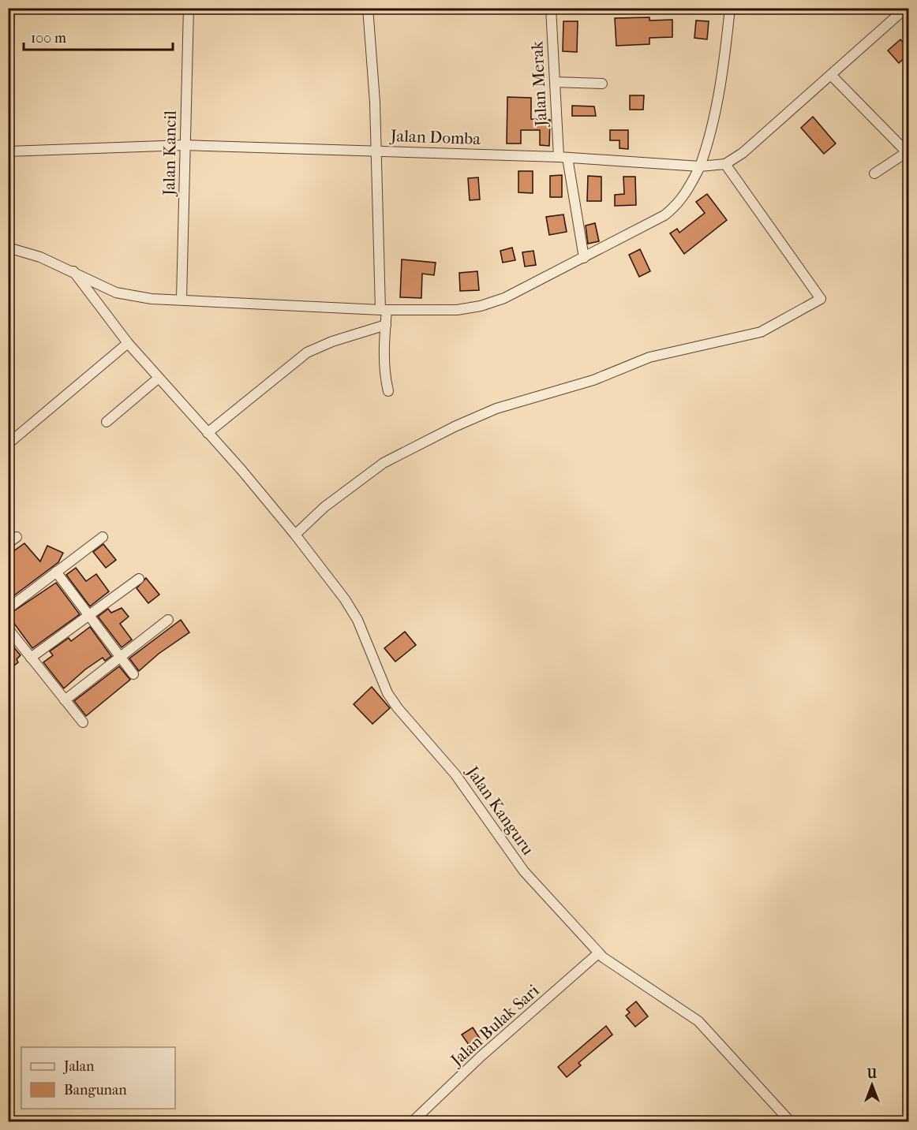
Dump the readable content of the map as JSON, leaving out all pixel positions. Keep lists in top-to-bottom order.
{
  "streets": {
    "street": [
      "Jalan Merak",
      "Jalan Domba",
      "Jalan Kancil",
      "Jalan Kanguru",
      "Jalan Bulak Sari"
    ]
  },
  "crossings": [
    ["Jalan Merak", "Jalan Domba"],
    ["Jalan Domba", "Jalan Kancil"],
    ["Jalan Kanguru", "Jalan Bulak Sari"]
  ],
  "legend": ["Jalan", "Bangunan"],
  "scale_bar": "100 m",
  "north": "top"
}
